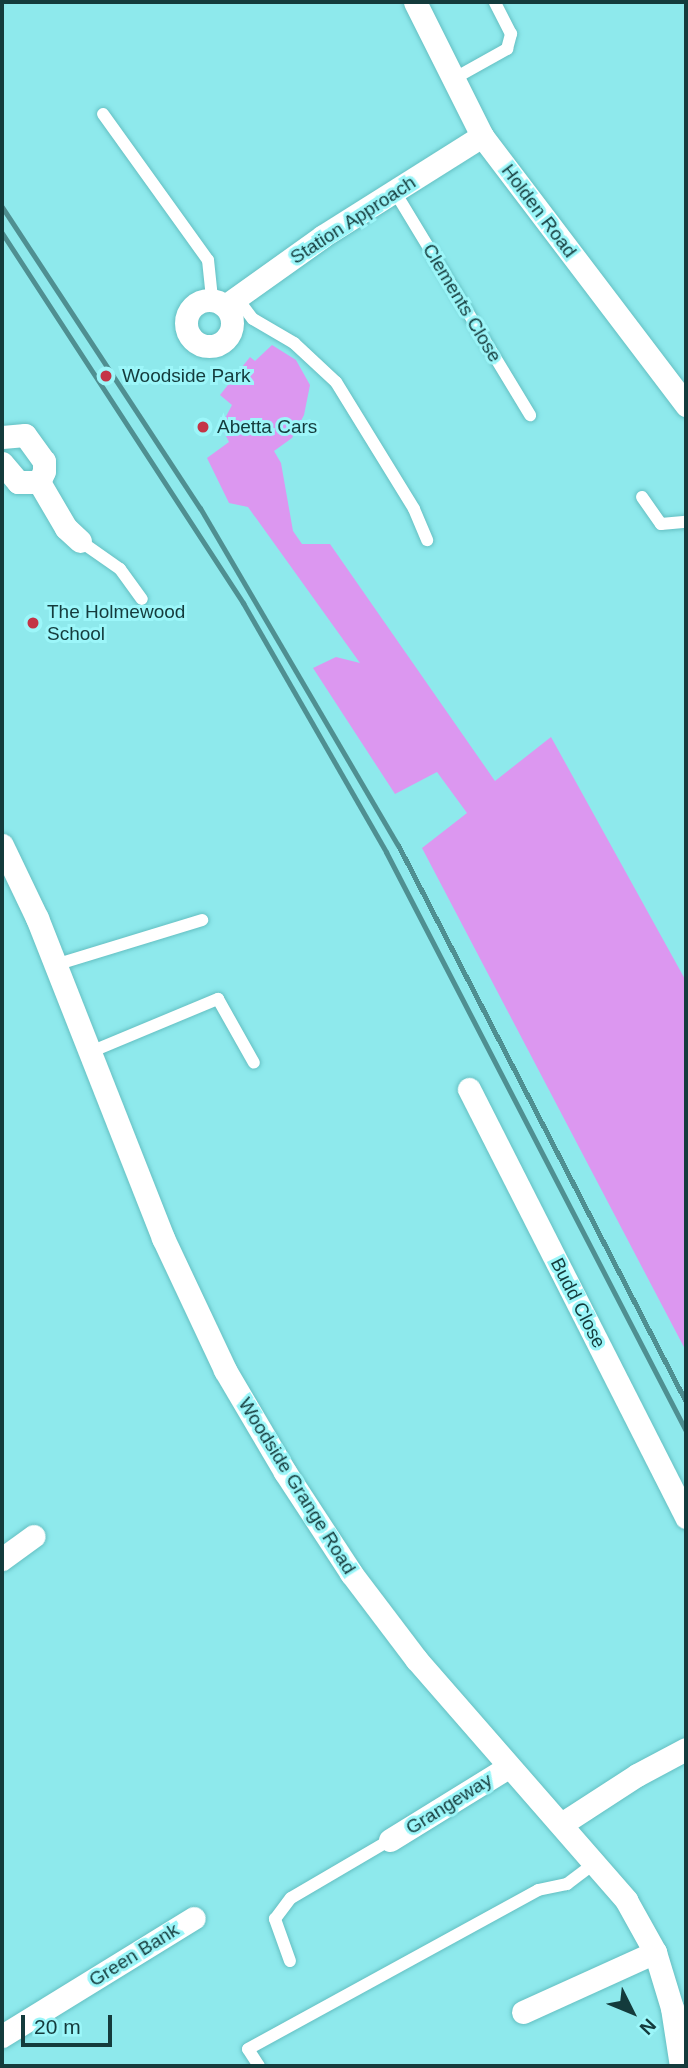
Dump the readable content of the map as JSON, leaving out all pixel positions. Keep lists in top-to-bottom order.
{
  "streets": {
    "street": [
      "Holden Road",
      "Station Approach",
      "Budd Close",
      "Woodside Grange Road",
      "Grangeway",
      "Green Bank"
    ],
    "lane": ["Clements Close"]
  },
  "crossings": [
    ["Holden Road", "Station Approach"],
    ["Station Approach", "Clements Close"],
    ["Woodside Grange Road", "Grangeway"]
  ],
  "places": ["Woodside Park", "Abetta Cars", "The Holmewood School"],
  "scale_bar": "20 m",
  "north": "bottom right"
}
